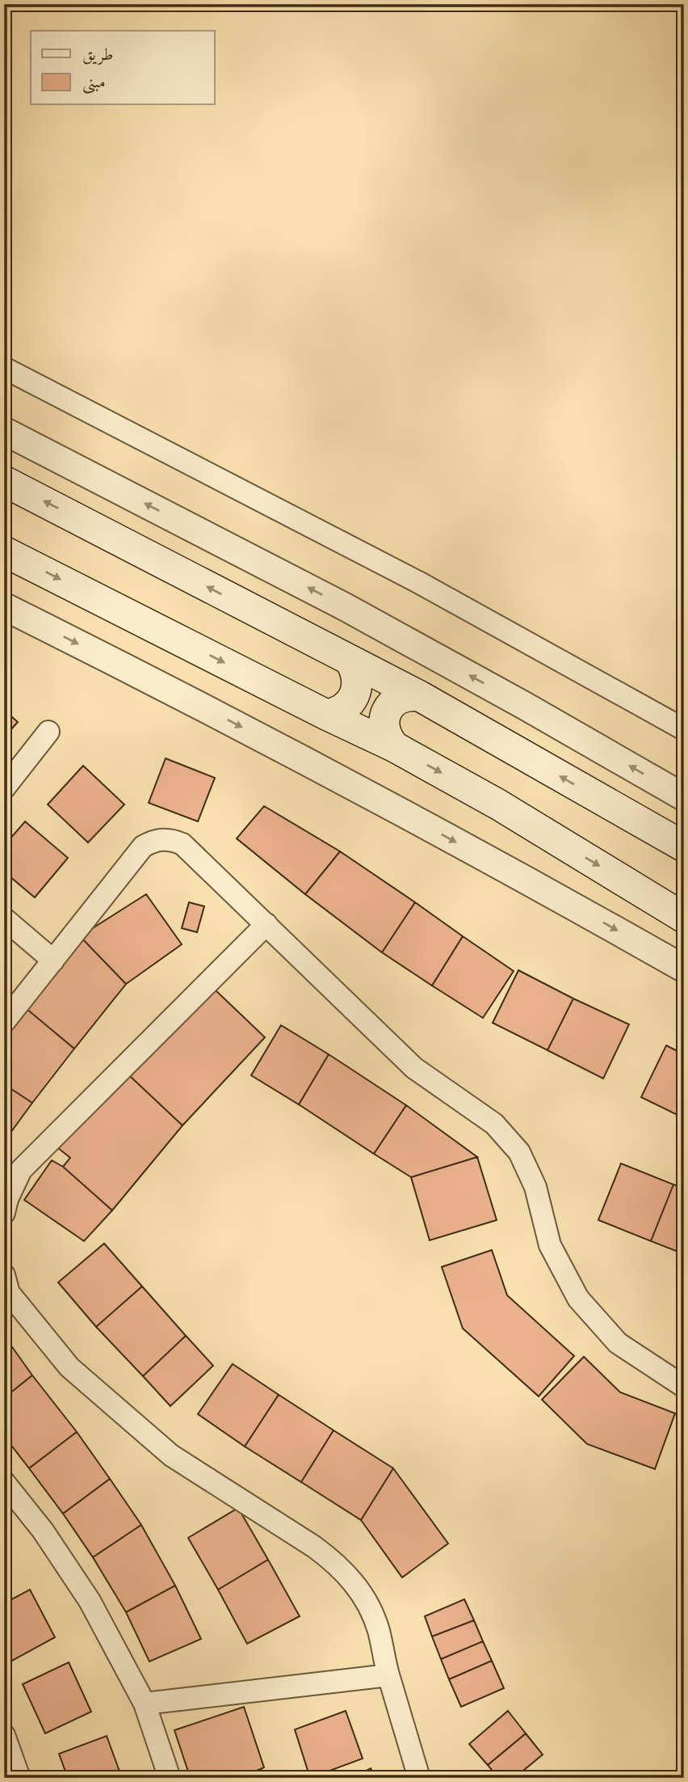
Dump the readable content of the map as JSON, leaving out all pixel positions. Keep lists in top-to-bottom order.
{
  "legend": ["طريق", "مبنى"]
}
